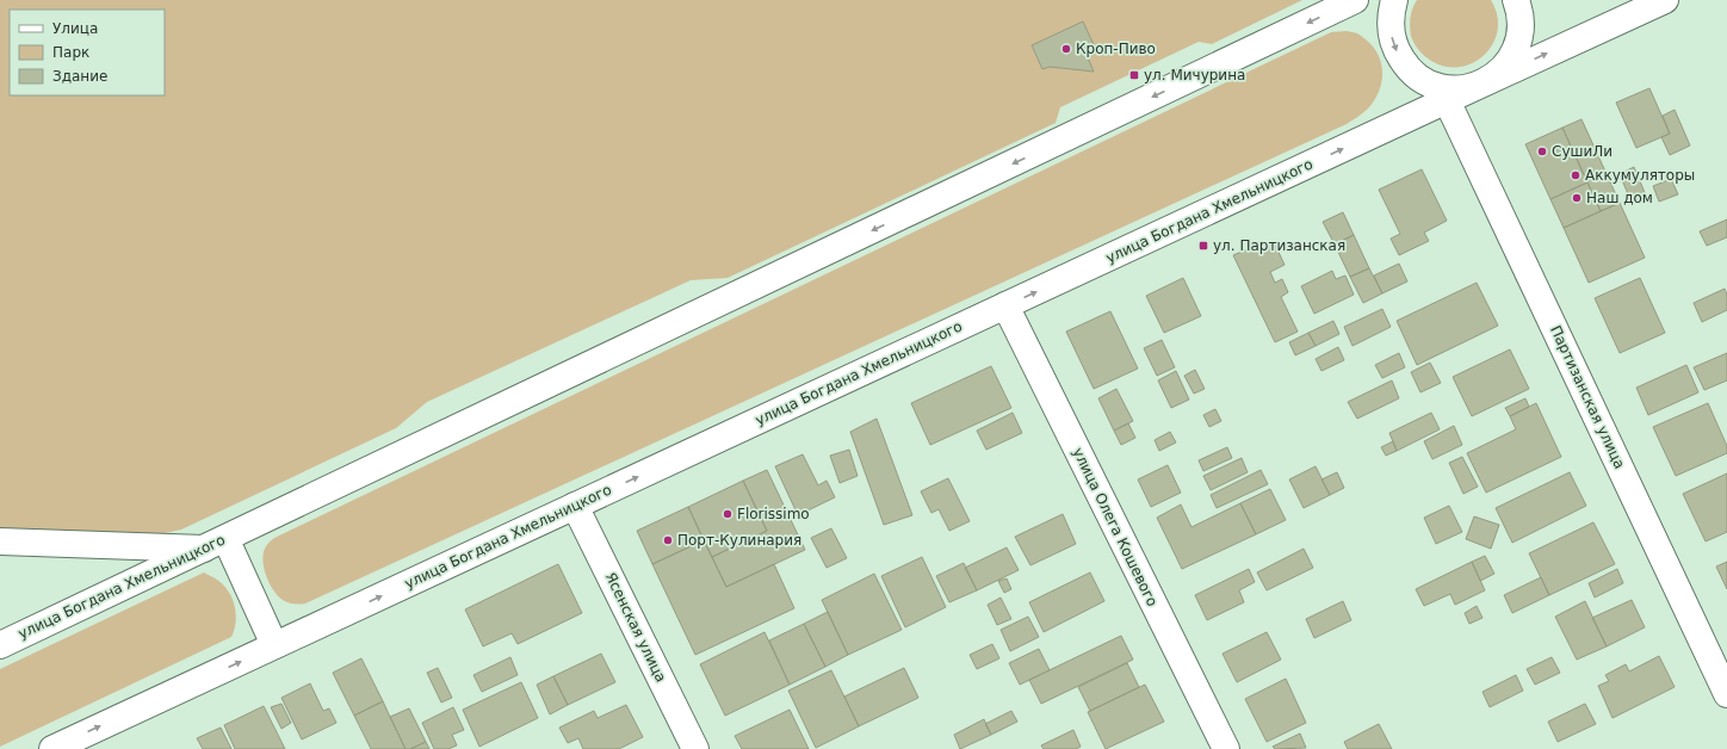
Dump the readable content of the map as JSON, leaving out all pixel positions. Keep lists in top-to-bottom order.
{
  "streets": {
    "main road": [
      "улица Богдана Хмельницкого",
      "Партизанская улица",
      "улица Олега Кошевого",
      "Ясенская улица"
    ]
  },
  "crossings": [
    ["улица Богдана Хмельницкого", "Партизанская улица"],
    ["улица Богдана Хмельницкого", "улица Олега Кошевого"],
    ["улица Богдана Хмельницкого", "Ясенская улица"]
  ],
  "places": {
    "other": [
      "Кроп-Пиво",
      "СушиЛи",
      "Аккумуляторы",
      "Наш дом",
      "Florissimo",
      "Порт-Кулинария"
    ],
    "transit": ["ул. Мичурина", "ул. Партизанская"]
  },
  "legend": ["Улица", "Парк", "Здание"]
}
